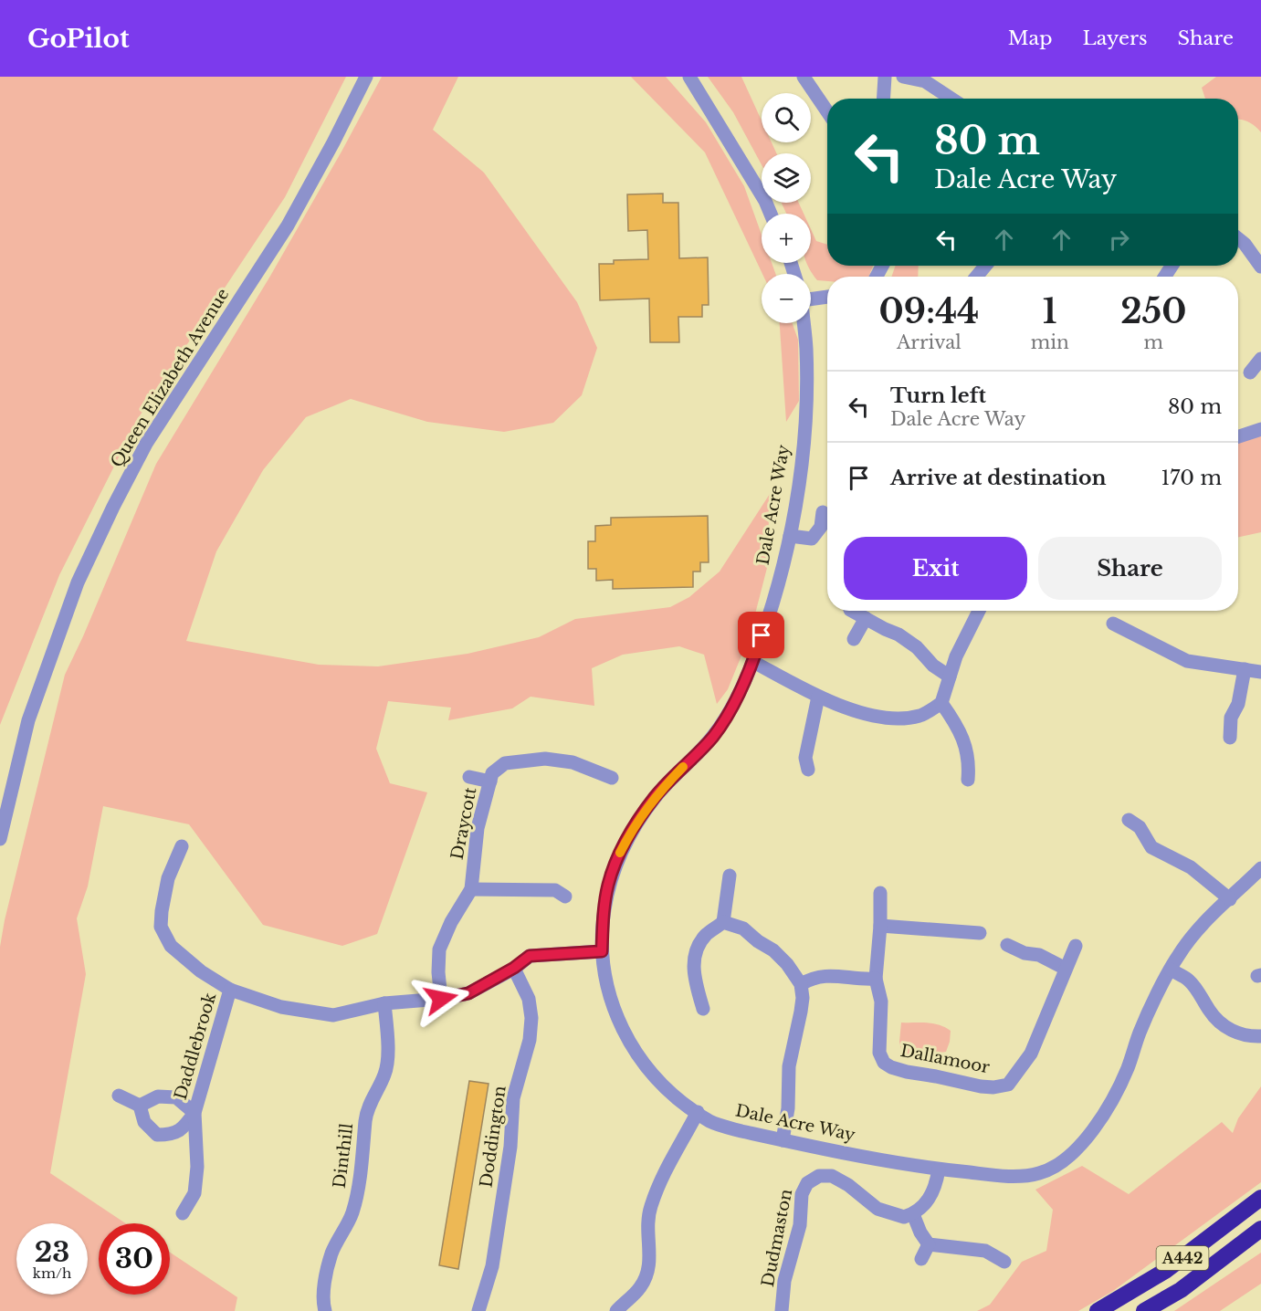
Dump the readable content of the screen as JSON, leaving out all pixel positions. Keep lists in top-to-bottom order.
{
  "streets": {
    "highway": ["A442"],
    "street": [
      "Queen Elizabeth Avenue",
      "Dale Acre Way",
      "Draycott",
      "Daddlebrook",
      "Dallamoor",
      "Doddington",
      "Dinthill",
      "Dudmaston"
    ]
  },
  "page": {
    "header": "GoPilot",
    "nav": ["Map", "Layers", "Share"],
    "map_buttons": ["+", "−"],
    "turn": ["80 m", "Dale Acre Way"],
    "eta": [
      "09:44",
      "Arrival",
      "1",
      "min",
      "250",
      "m"
    ],
    "list": [
      {
        "name": "Turn left",
        "note": "Dale Acre Way",
        "value": "80 m"
      },
      {
        "name": "Arrive at destination",
        "value": "170 m"
      }
    ],
    "buttons": ["Exit", "Share"],
    "speed": "23 km/h",
    "limit": "30"
  }
}
